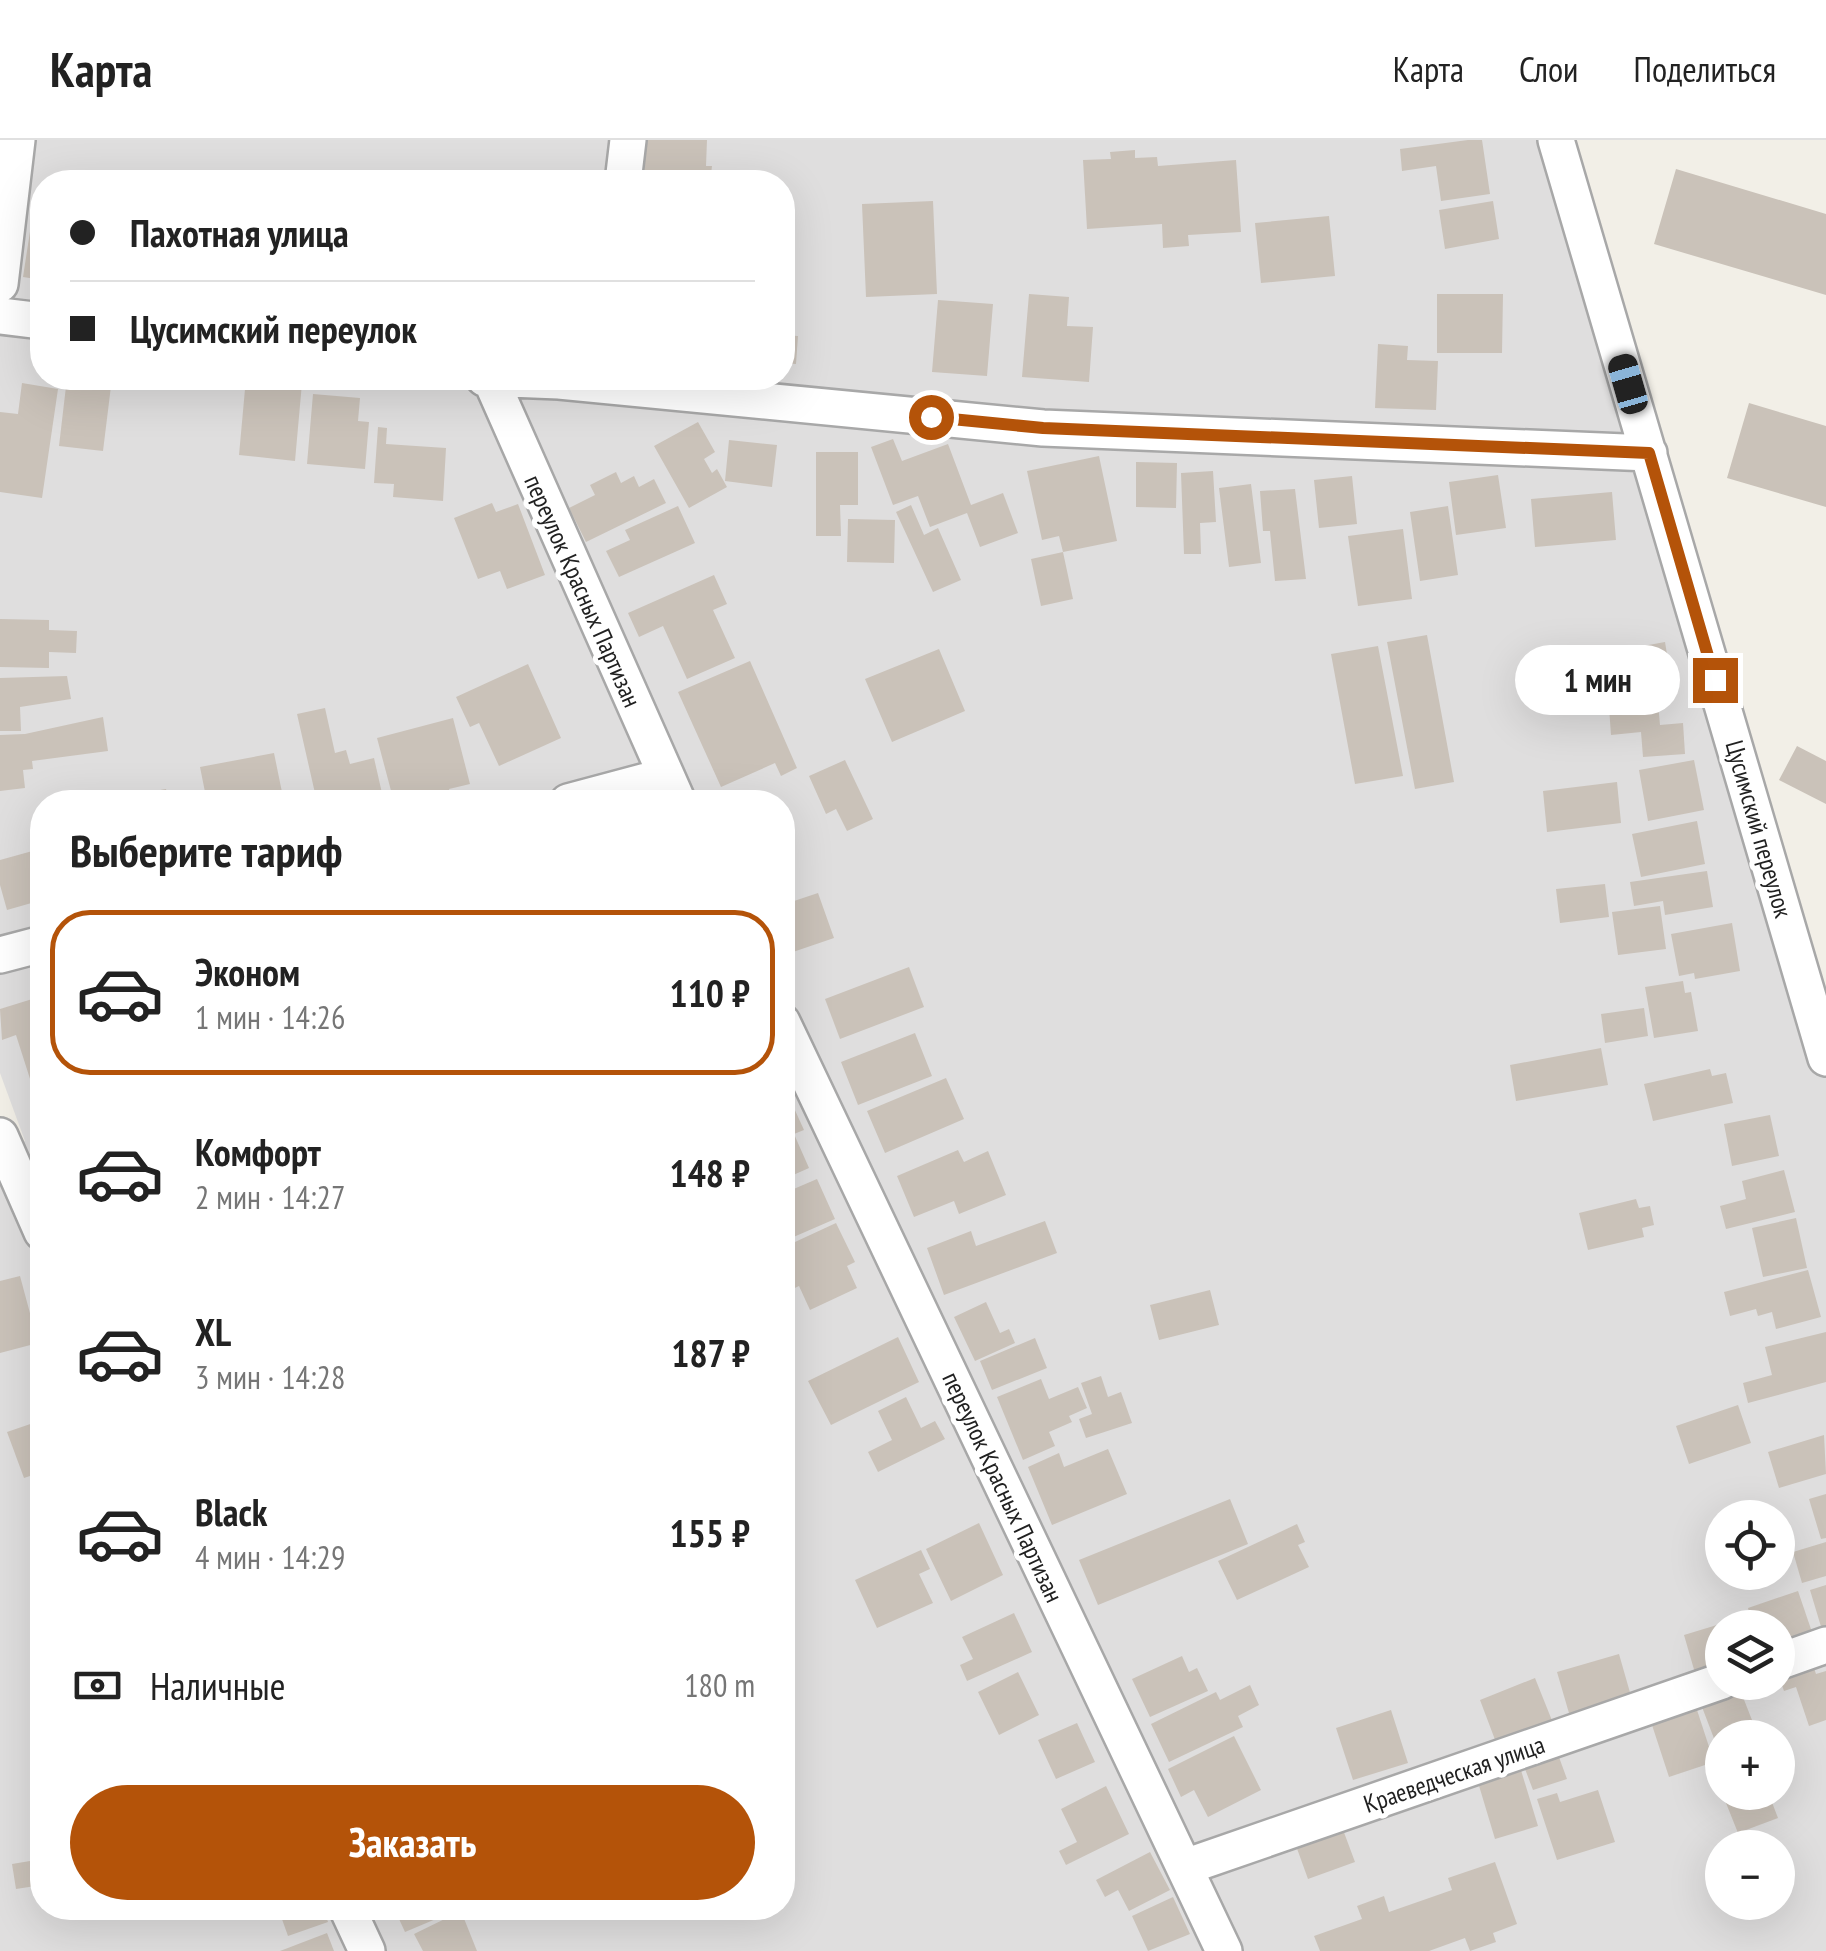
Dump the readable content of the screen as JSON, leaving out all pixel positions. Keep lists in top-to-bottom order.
{
  "streets": {
    "street": ["переулок Красных Партизан", "Цусимский переулок", "Краеведческая улица"]
  },
  "crossings": [
    ["переулок Красных Партизан", "Краеведческая улица"]
  ],
  "page": {
    "header": "Карта",
    "nav": ["Карта", "Слои", "Поделиться"],
    "banner": ["Пахотная улица", "Цусимский переулок"],
    "bubble": "1 мин",
    "heading": "Выберите тариф",
    "list": [
      {
        "name": "Эконом",
        "note": "1 мин · 14:26",
        "value": "110 ₽"
      },
      {
        "name": "Комфорт",
        "note": "2 мин · 14:27",
        "value": "148 ₽"
      },
      {
        "name": "XL",
        "note": "3 мин · 14:28",
        "value": "187 ₽"
      },
      {
        "name": "Black",
        "note": "4 мин · 14:29",
        "value": "155 ₽"
      }
    ],
    "map_buttons": ["+", "−"],
    "pay": ["Наличные", "180 m"],
    "buttons": "Заказать"
  }
}
